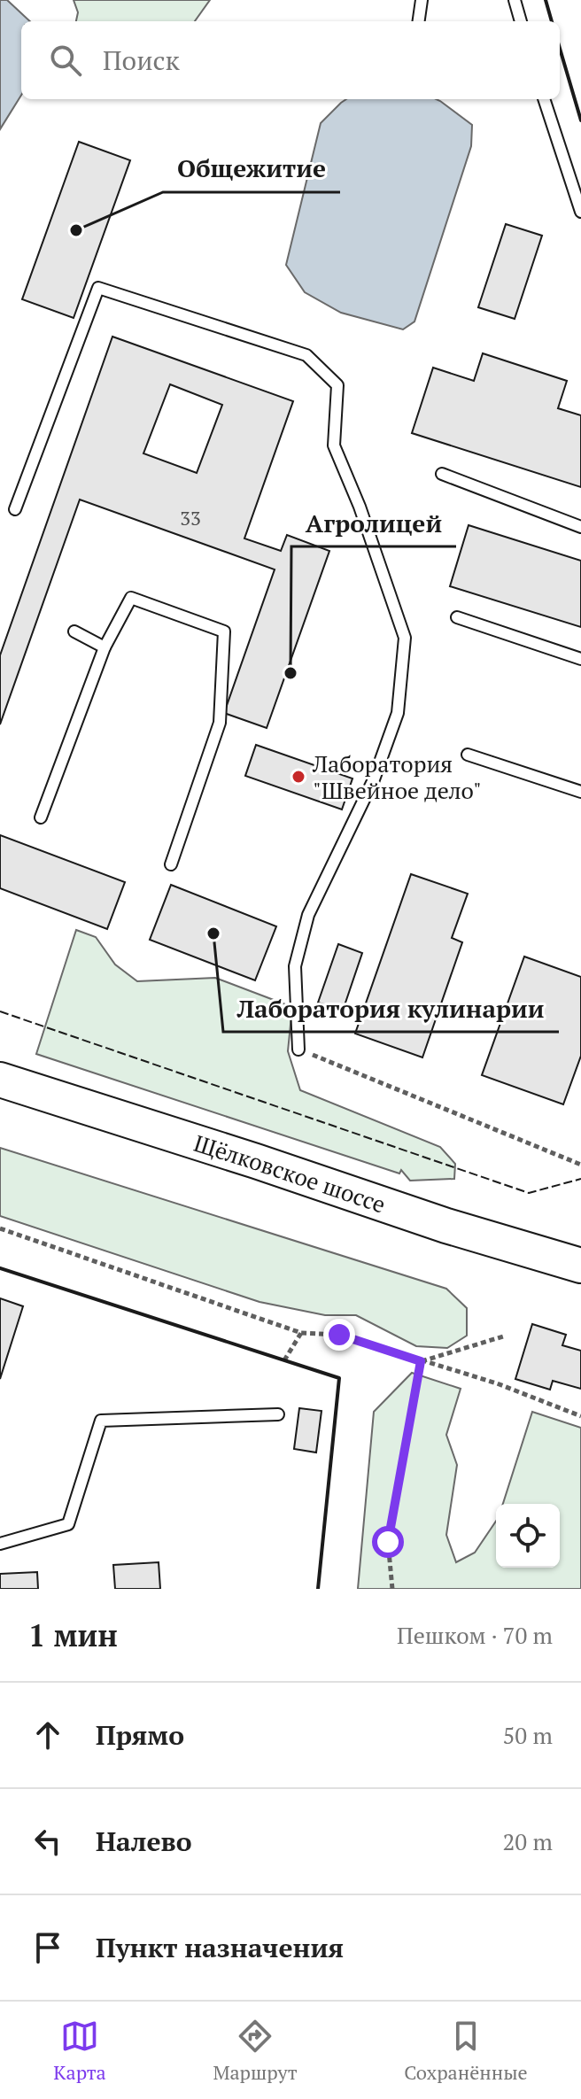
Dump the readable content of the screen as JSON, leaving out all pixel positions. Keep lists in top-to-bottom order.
{
  "streets": {
    "main road": ["Щёлковское шоссе"]
  },
  "places": [
    "Общежитие",
    "Агролицей",
    "Лаборатория \"Швейное дело\"",
    "Лаборатория кулинарии"
  ],
  "house_numbers": ["33"],
  "page": {
    "search": "Поиск",
    "heading": ["1 мин", "Пешком · 70 m"],
    "list": [
      ["Прямо", "50 m"],
      ["Налево", "20 m"],
      "Пункт назначения"
    ],
    "nav": ["Карта", "Маршрут", "Сохранённые"]
  }
}
